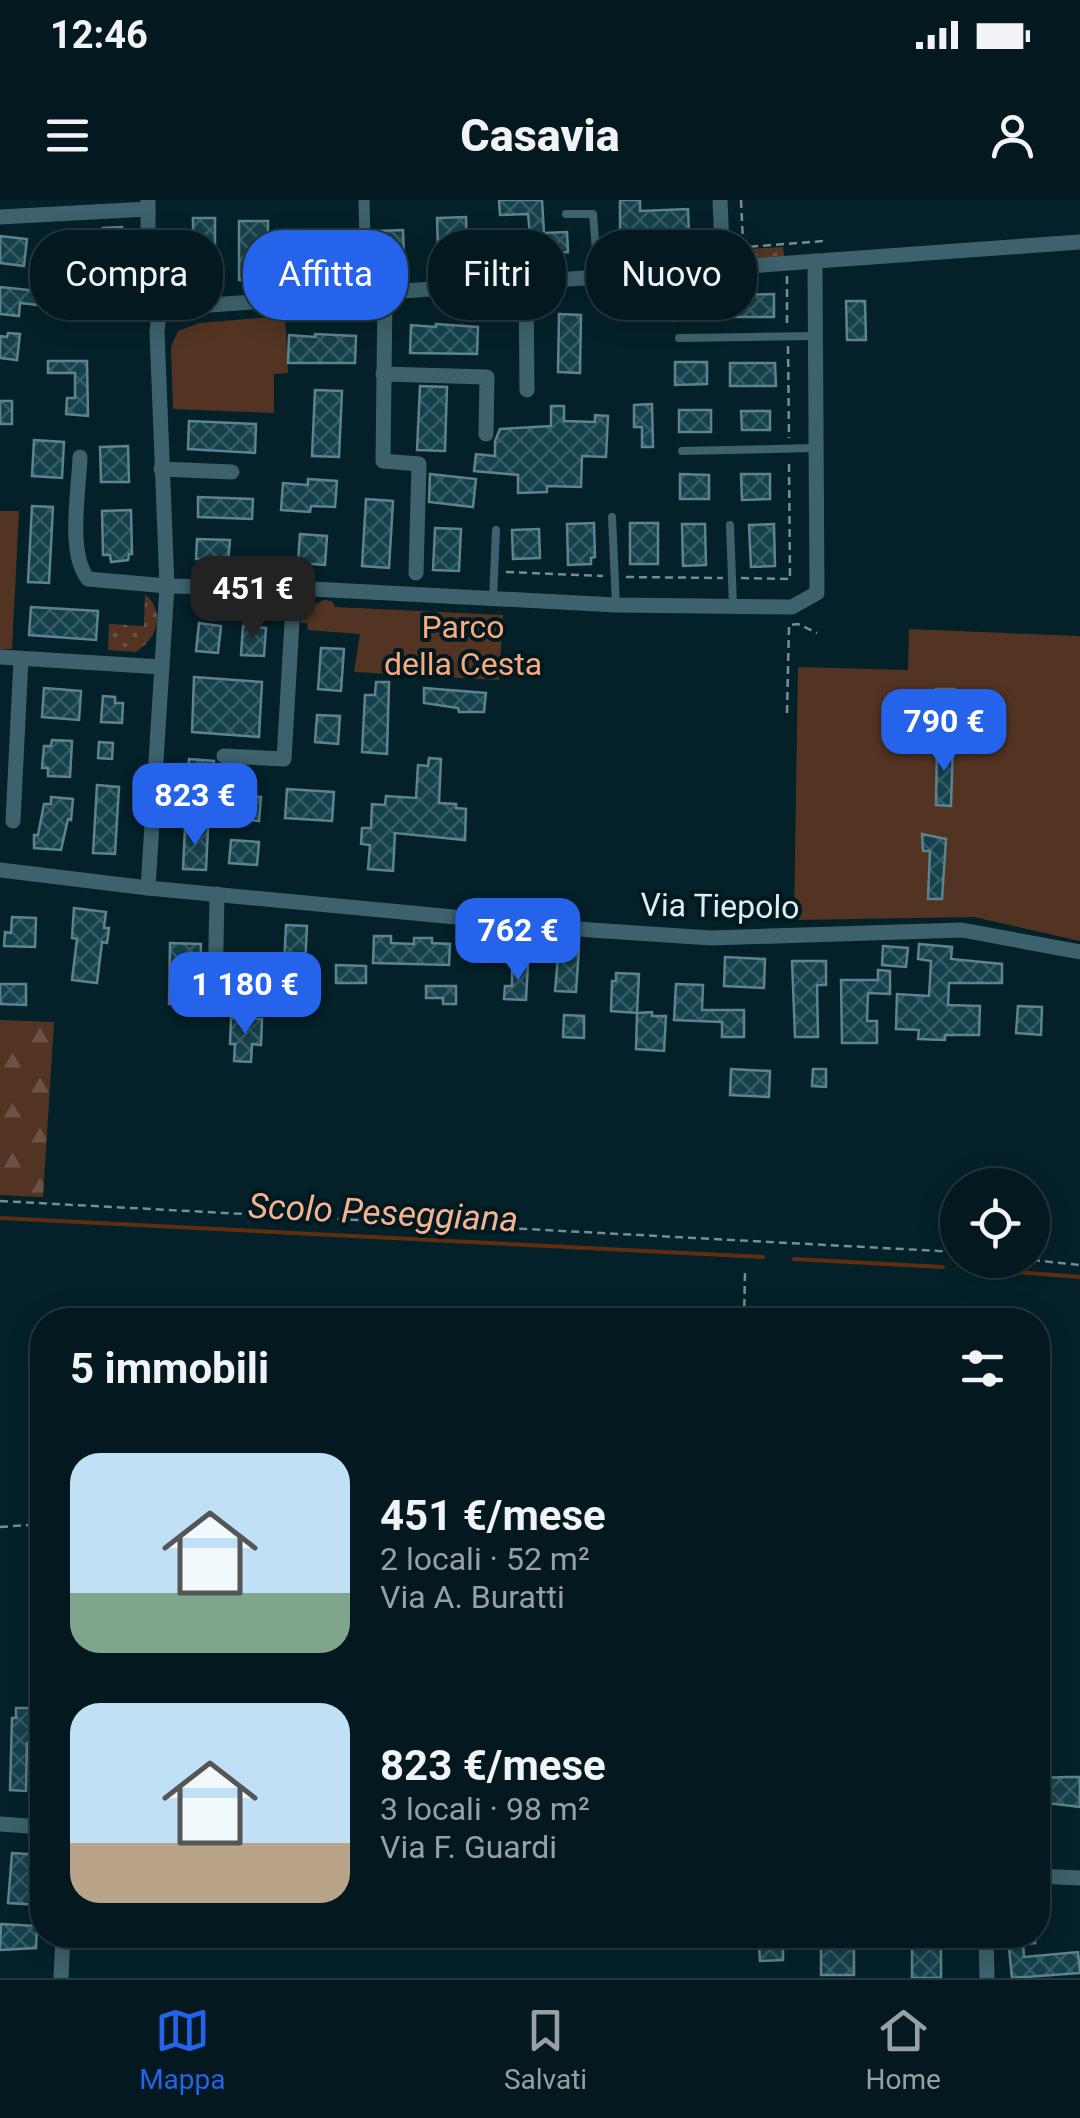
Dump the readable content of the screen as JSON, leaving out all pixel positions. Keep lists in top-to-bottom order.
{
  "streets": {
    "street": ["Via Tiepolo"]
  },
  "water": ["Scolo Peseggiana"],
  "parks": ["Parco della Cesta"],
  "page": {
    "status": "12:46",
    "header": "Casavia",
    "chip": [
      "Compra",
      "Affitta",
      "Filtri",
      "Nuovo"
    ],
    "price": [
      "451 €",
      "790 €",
      "823 €",
      "762 €",
      "1 180 €"
    ],
    "heading": "5 immobili",
    "list": [
      {
        "name": "451 €/mese",
        "note": "2 locali · 52 m² · Via A. Buratti"
      },
      {
        "name": "823 €/mese",
        "note": "3 locali · 98 m² · Via F. Guardi"
      }
    ],
    "tabs": ["Mappa", "Salvati", "Home"]
  }
}
